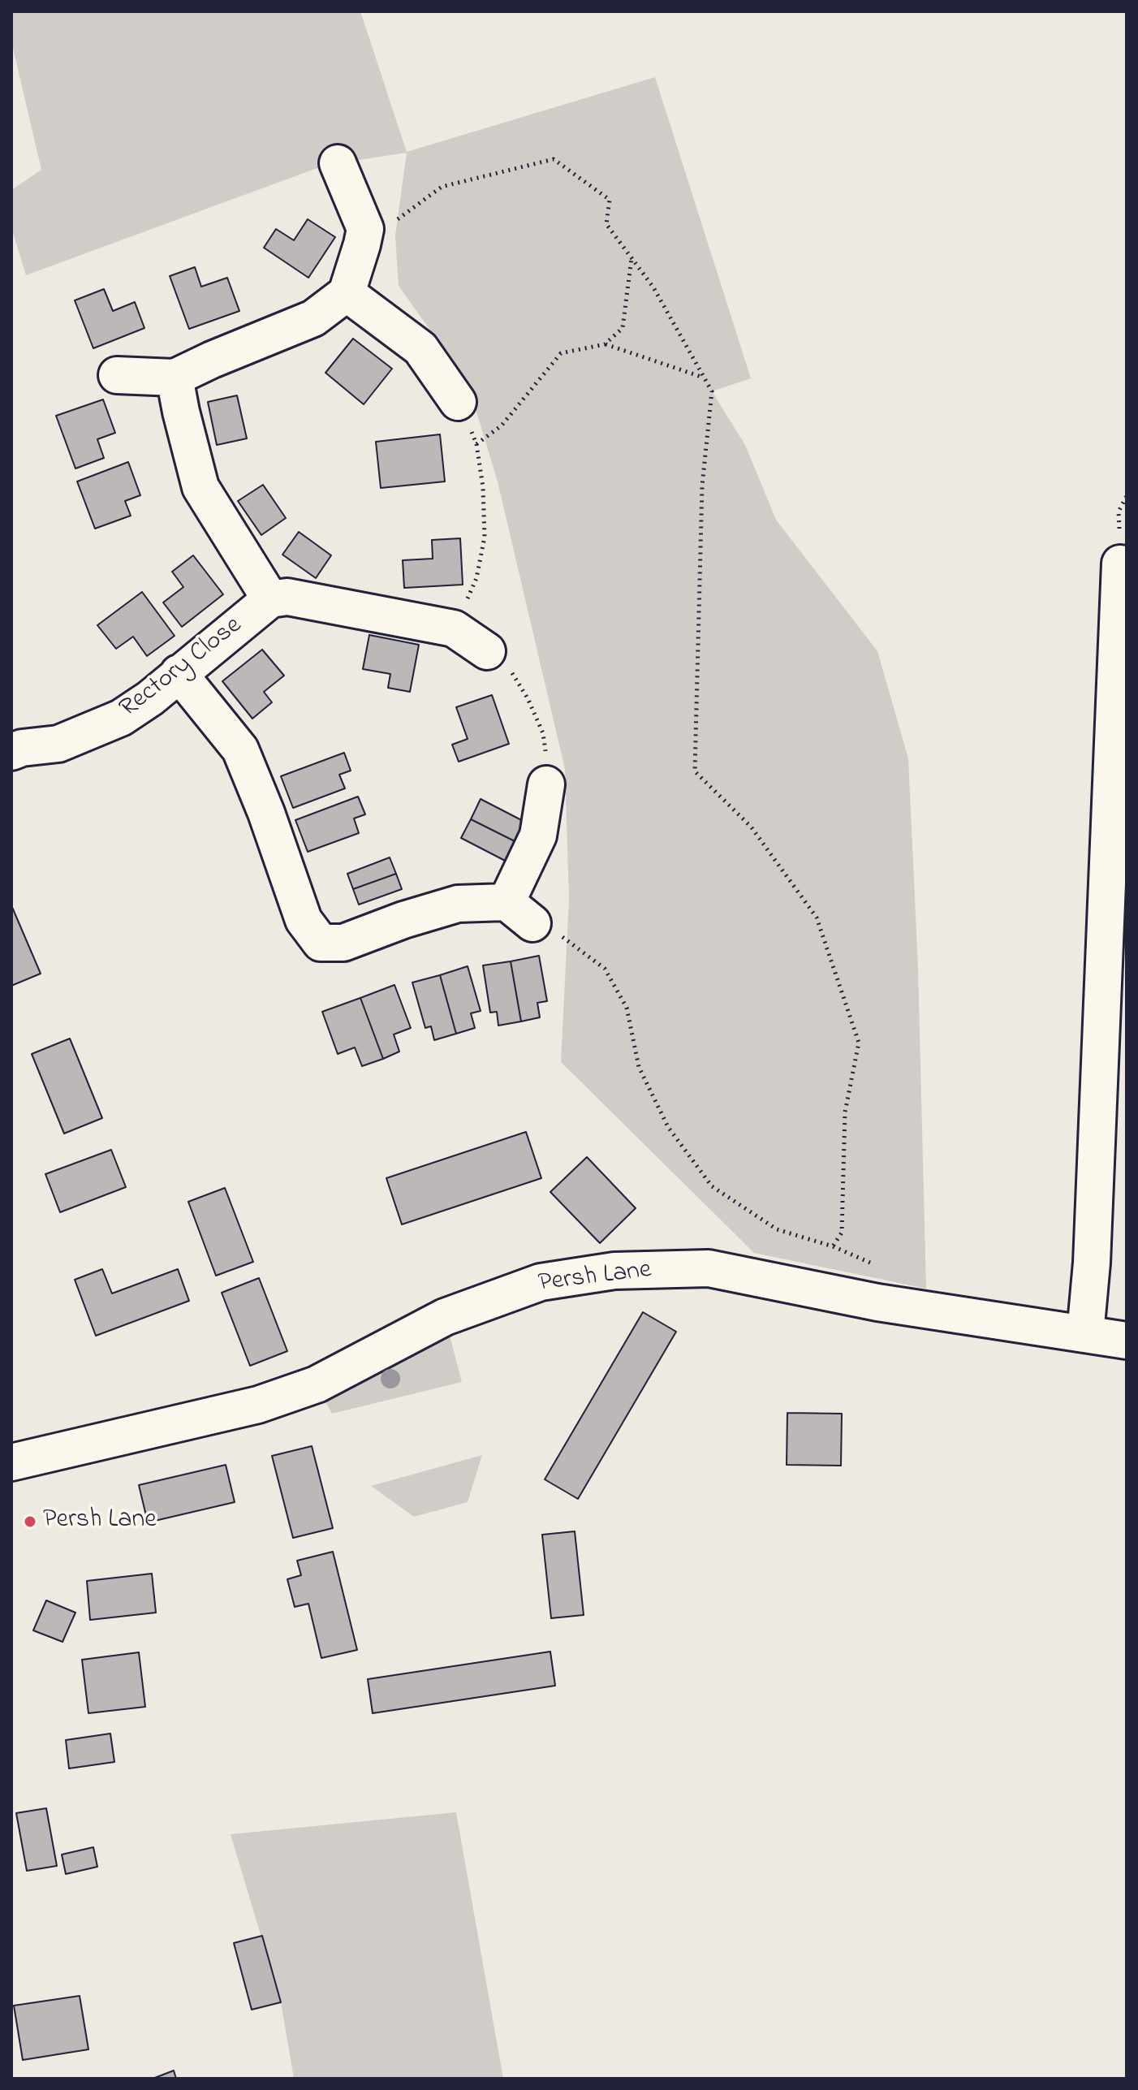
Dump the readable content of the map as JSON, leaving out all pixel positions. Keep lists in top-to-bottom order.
{
  "streets": {
    "street": ["Rectory Close", "Persh Lane"]
  },
  "places": ["Persh Lane"]
}
